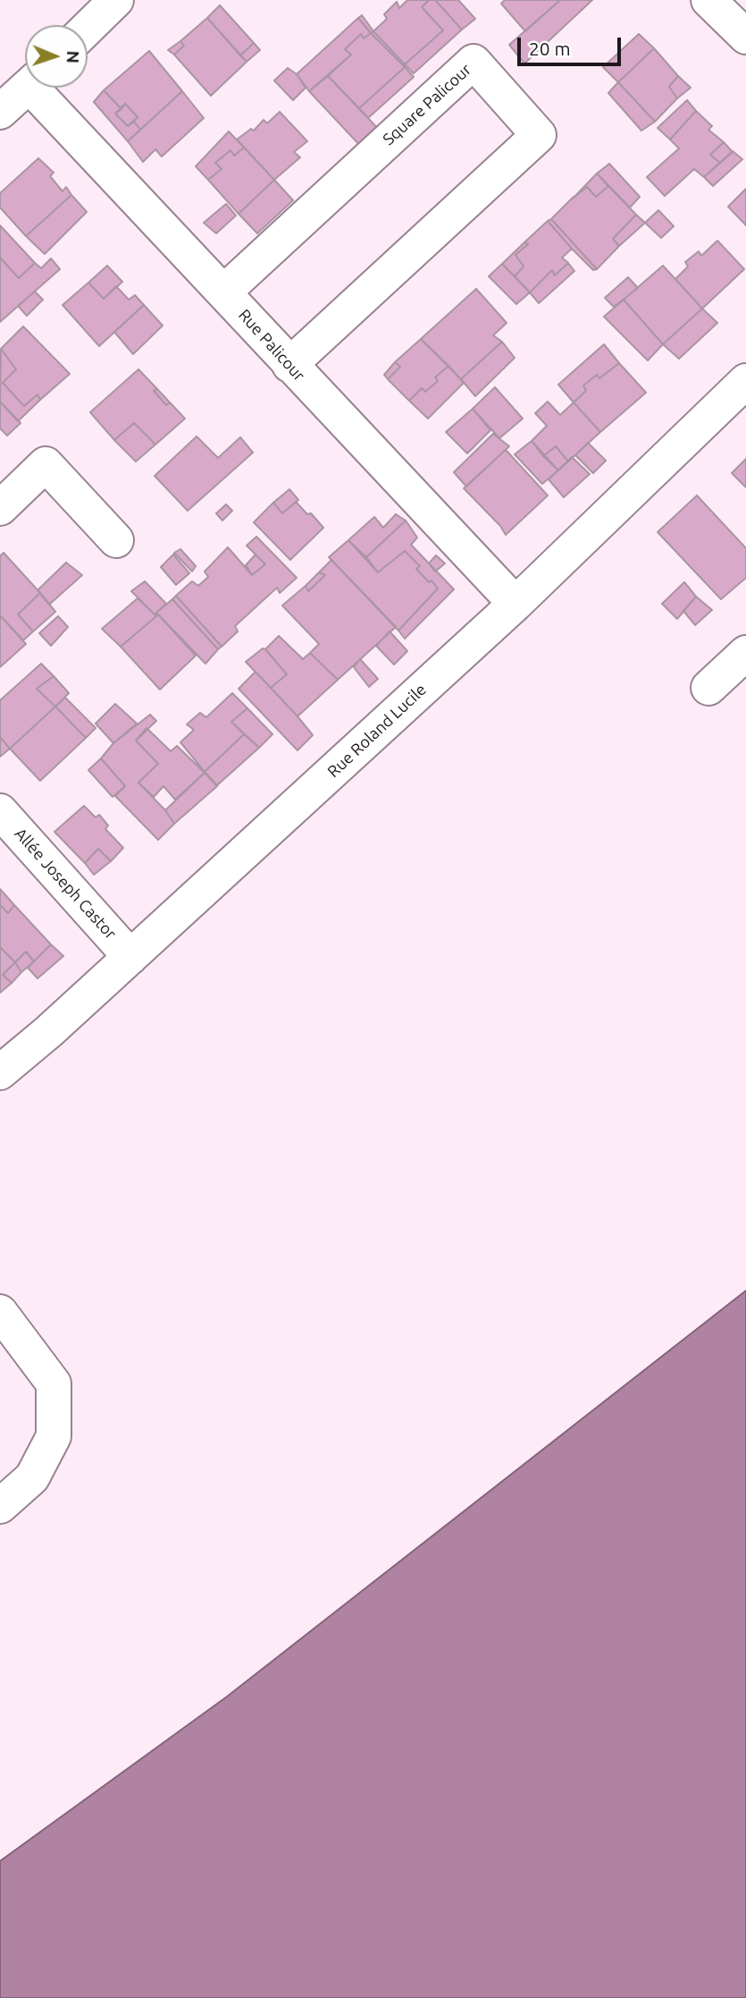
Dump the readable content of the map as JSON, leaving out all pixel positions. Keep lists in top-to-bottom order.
{
  "streets": {
    "street": [
      "Square Palicour",
      "Rue Palicour",
      "Rue Roland Lucile",
      "Allée Joseph Castor"
    ]
  },
  "crossings": [
    ["Square Palicour", "Rue Palicour"],
    ["Rue Palicour", "Rue Roland Lucile"],
    ["Rue Roland Lucile", "Allée Joseph Castor"]
  ],
  "scale_bar": "20 m",
  "north": "right"
}
